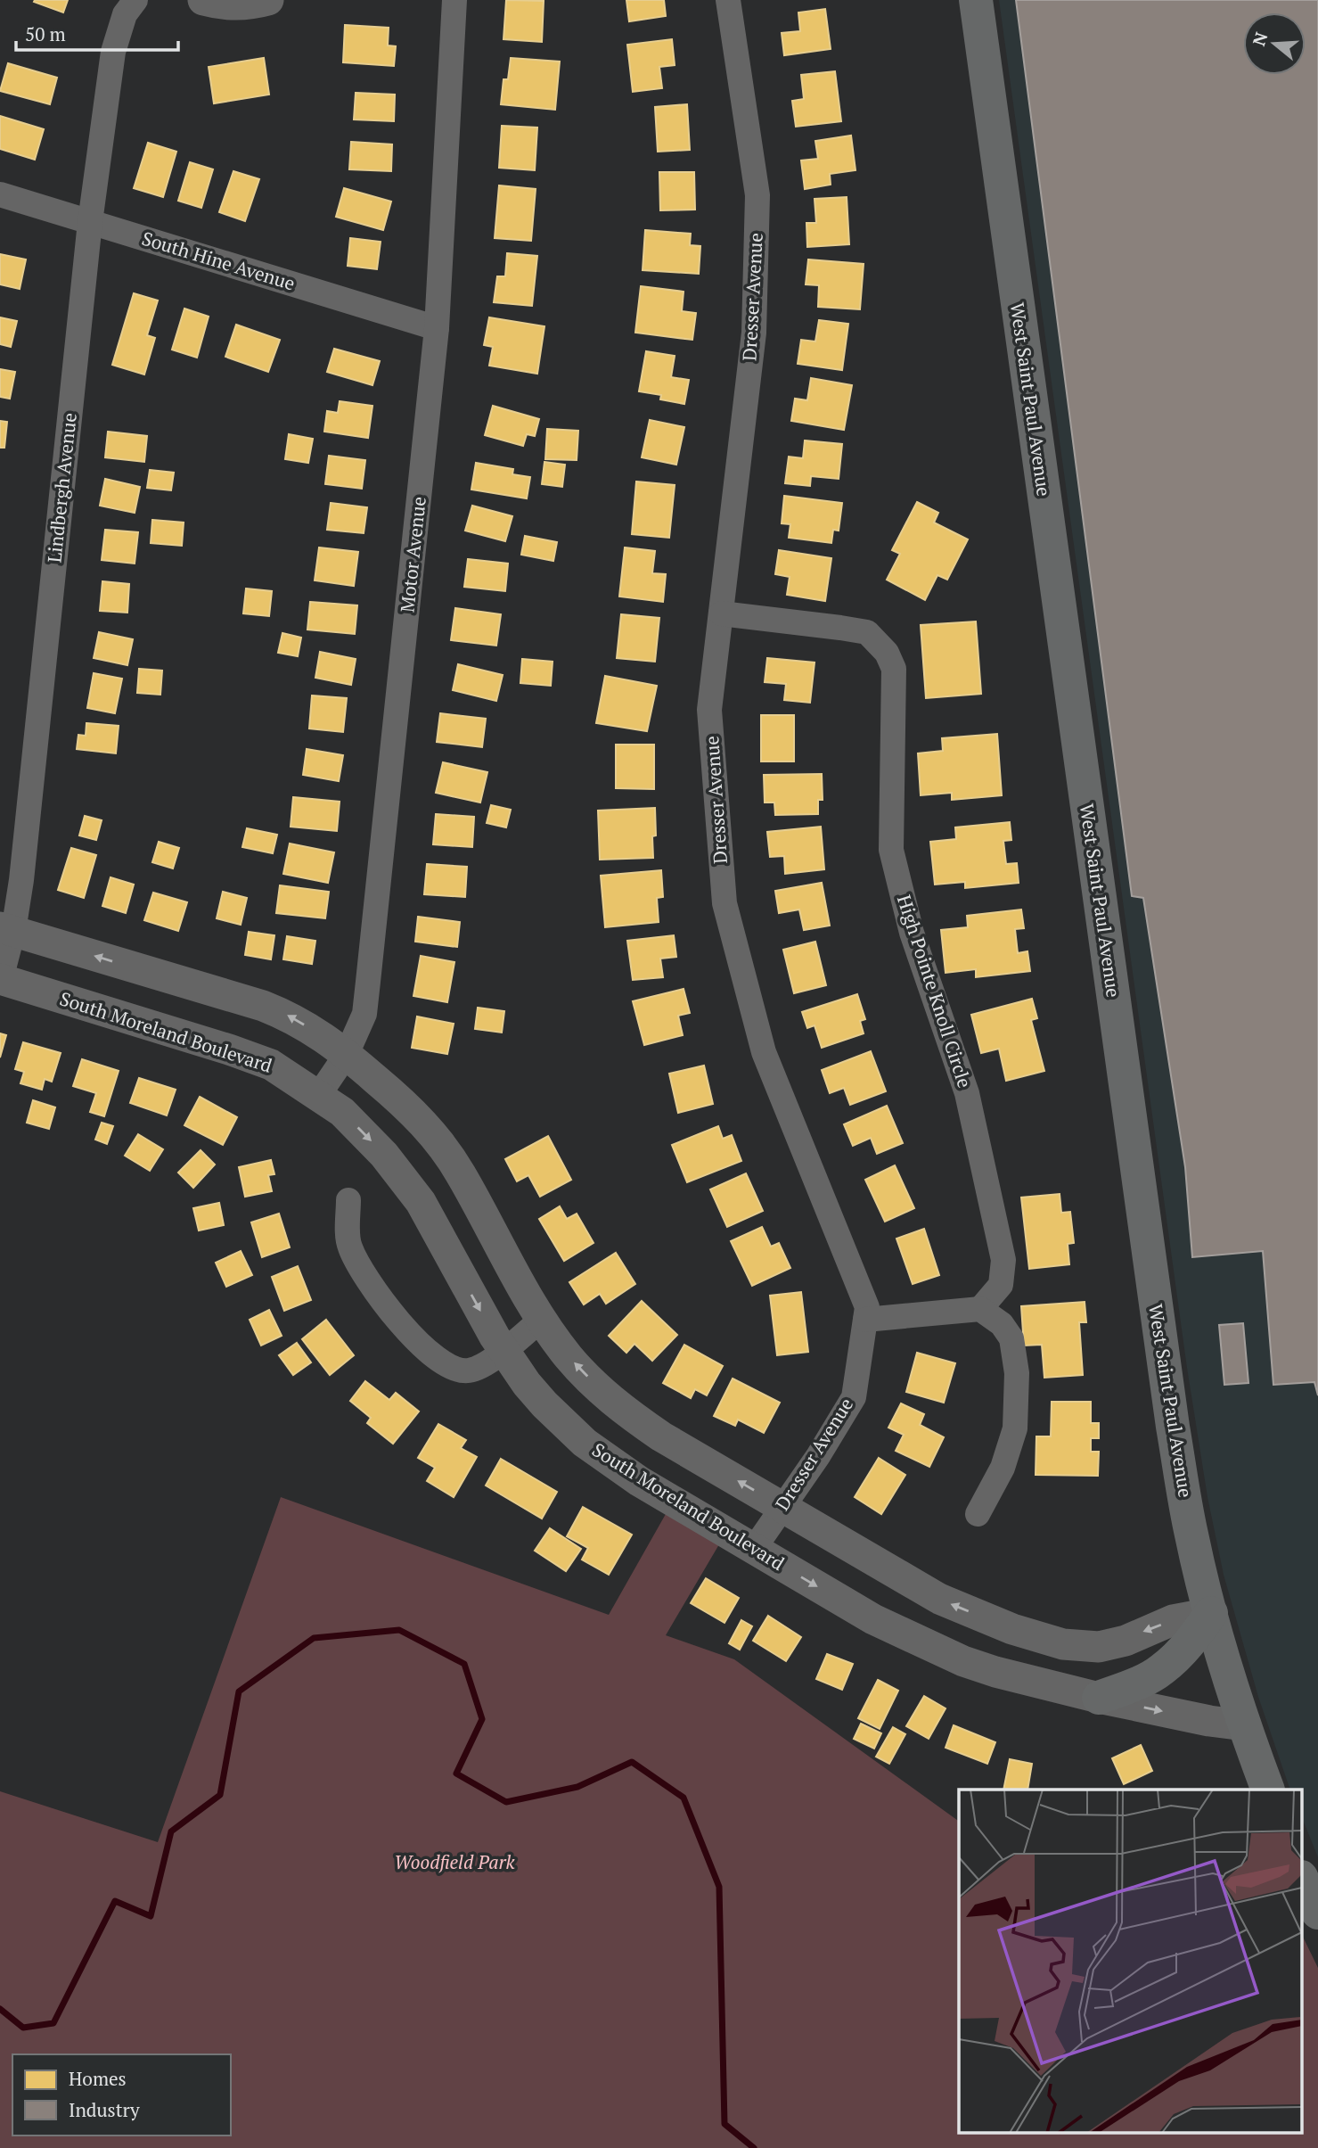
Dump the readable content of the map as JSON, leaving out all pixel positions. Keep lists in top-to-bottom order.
{
  "streets": {
    "main road": ["West Saint Paul Avenue"],
    "street": [
      "South Hine Avenue",
      "Dresser Avenue",
      "Lindbergh Avenue",
      "Motor Avenue",
      "High Pointe Knoll Circle",
      "South Moreland Boulevard"
    ]
  },
  "crossings": [
    ["South Hine Avenue", "Lindbergh Avenue"],
    ["South Hine Avenue", "Motor Avenue"],
    ["Dresser Avenue", "High Pointe Knoll Circle"],
    ["Dresser Avenue", "South Moreland Boulevard"],
    ["West Saint Paul Avenue", "South Moreland Boulevard"],
    ["Lindbergh Avenue", "South Moreland Boulevard"],
    ["Motor Avenue", "South Moreland Boulevard"]
  ],
  "parks": ["Woodfield Park"],
  "legend": ["Homes", "Industry"],
  "scale_bar": "50 m",
  "north": "left"
}
